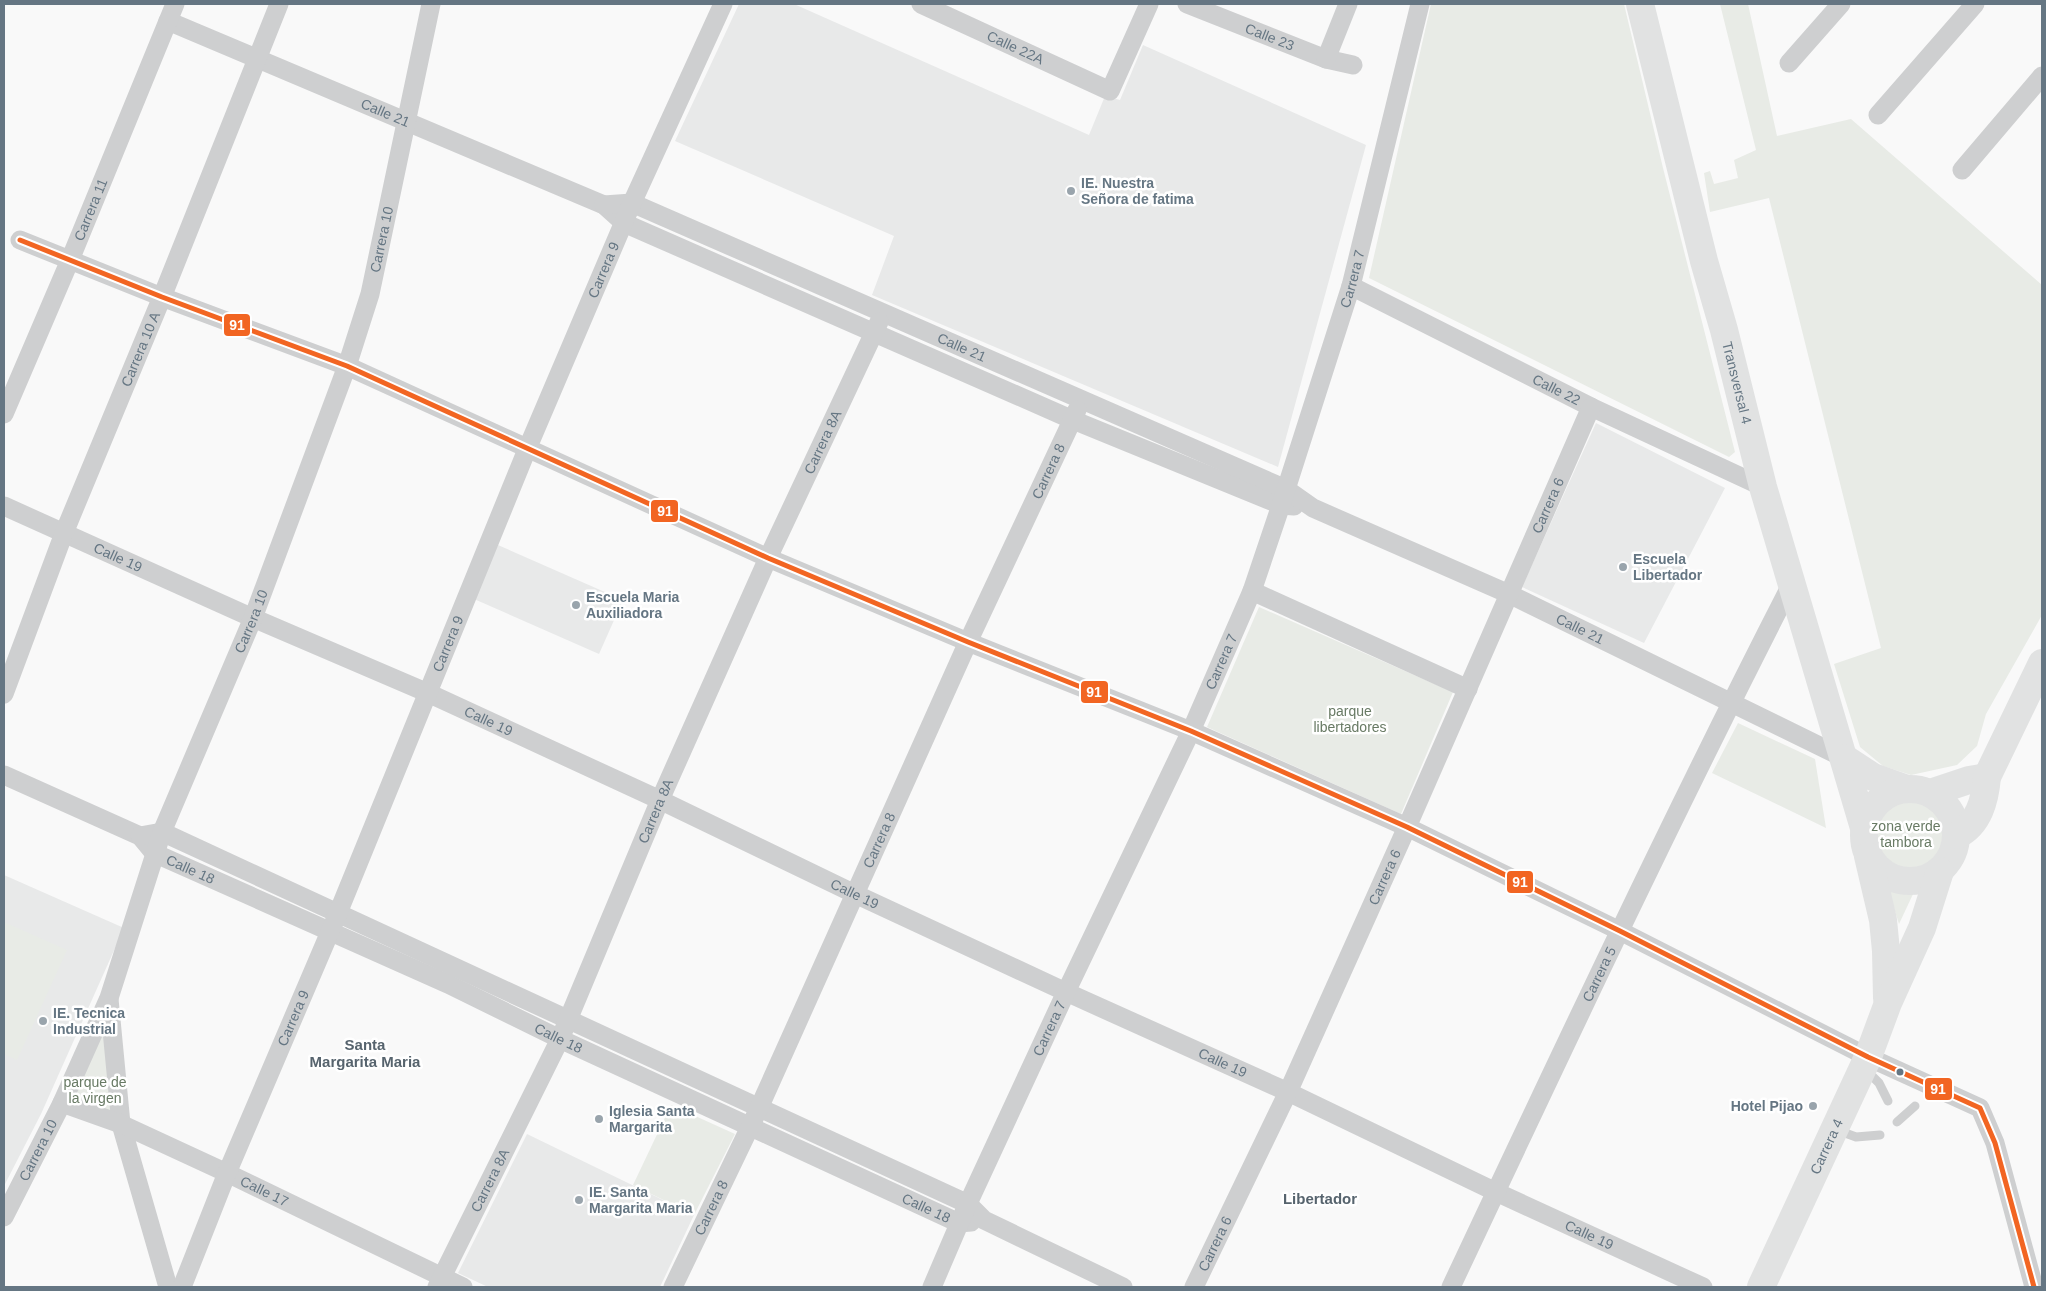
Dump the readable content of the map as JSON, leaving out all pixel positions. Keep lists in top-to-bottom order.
{
  "streets": {
    "main road": ["Transversal 4", "Carrera 4"],
    "street": [
      "Calle 23",
      "Calle 22A",
      "Calle 21",
      "Carrera 11",
      "Carrera 10",
      "Carrera 9",
      "Carrera 7",
      "Carrera 10 A",
      "Calle 22",
      "Carrera 8A",
      "Carrera 8",
      "Carrera 6",
      "Calle 19",
      "Calle 18",
      "Carrera 5",
      "Calle 17"
    ]
  },
  "crossings": [
    ["Calle 21", "Carrera 11"],
    ["Calle 21", "Carrera 10"],
    ["Calle 21", "Carrera 9"],
    ["Calle 21", "Carrera 7"],
    ["Calle 21", "Carrera 10 A"],
    ["Calle 21", "Transversal 4"],
    ["Calle 21", "Carrera 8A"],
    ["Calle 21", "Carrera 8"],
    ["Calle 21", "Carrera 6"],
    ["Calle 21", "Carrera 5"],
    ["Carrera 10", "Calle 19"],
    ["Carrera 10", "Calle 18"],
    ["Carrera 10", "Calle 17"],
    ["Carrera 9", "Calle 19"],
    ["Carrera 9", "Calle 18"],
    ["Carrera 9", "Calle 17"],
    ["Carrera 7", "Calle 22"],
    ["Carrera 7", "Calle 19"],
    ["Carrera 7", "Calle 18"],
    ["Carrera 10 A", "Calle 19"],
    ["Transversal 4", "Calle 22"],
    ["Transversal 4", "Carrera 5"],
    ["Transversal 4", "Carrera 4"],
    ["Calle 22", "Carrera 6"],
    ["Carrera 8A", "Calle 19"],
    ["Carrera 8A", "Calle 18"],
    ["Carrera 8A", "Calle 17"],
    ["Carrera 8", "Calle 19"],
    ["Carrera 8", "Calle 18"],
    ["Carrera 6", "Calle 19"],
    ["Calle 19", "Carrera 5"]
  ],
  "districts": ["Santa Margarita Maria", "Libertador"],
  "parks": ["parque libertadores", "zona verde tambora", "parque de la virgen"],
  "places": [
    "IE. Nuestra Señora de fatima",
    "Escuela Libertador",
    "Escuela Maria Auxiliadora",
    "IE. Tecnica Industrial",
    "Hotel Pijao",
    "Iglesia Santa Margarita",
    "IE. Santa Margarita Maria"
  ],
  "lines": ["transit line 91"]
}
